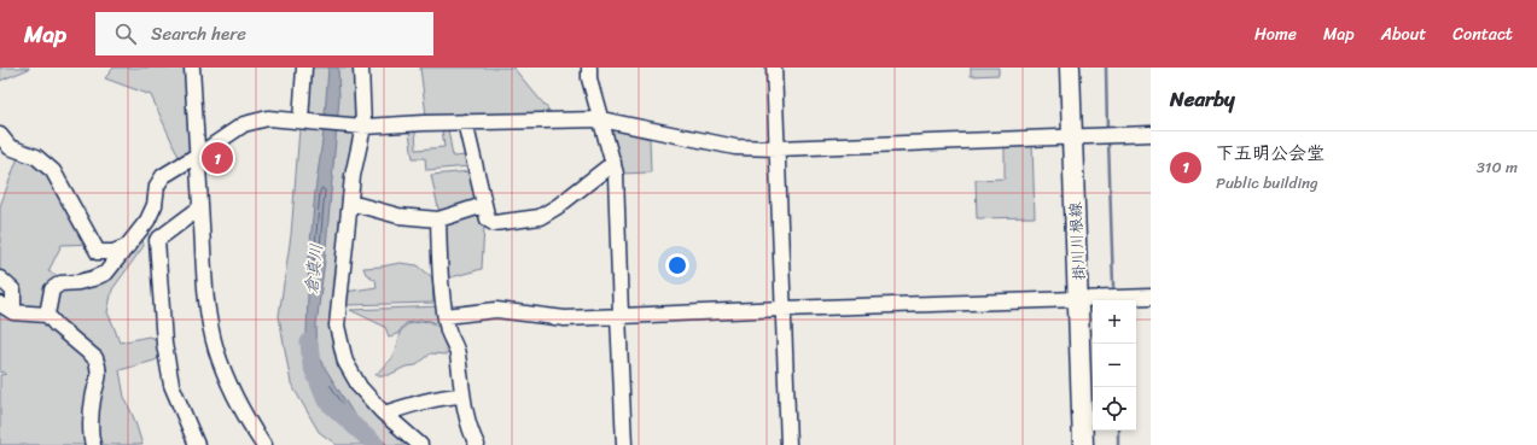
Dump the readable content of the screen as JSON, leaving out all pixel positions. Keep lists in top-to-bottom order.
{
  "streets": {
    "main road": ["掛川川根線"]
  },
  "water": ["倉真川"],
  "page": {
    "header": "Map",
    "search": "Search here",
    "nav": [
      "Home",
      "Map",
      "About",
      "Contact"
    ],
    "heading": "Nearby",
    "list": [
      {
        "mark": "1",
        "name": "下五明公会堂",
        "note": "Public building",
        "value": "310 m"
      }
    ],
    "pins": "1",
    "map_buttons": ["+", "−"]
  }
}
